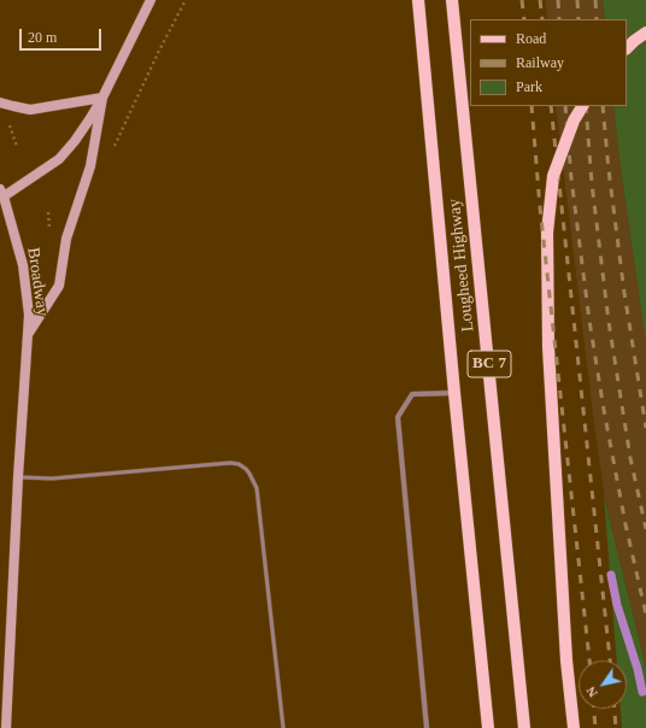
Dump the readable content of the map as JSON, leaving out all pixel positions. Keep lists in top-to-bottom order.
{
  "streets": {
    "main road": ["Lougheed Highway", "BC 7"],
    "street": ["Broadway"]
  },
  "legend": ["Road", "Railway", "Park"],
  "scale_bar": "20 m",
  "north": "bottom left"
}
